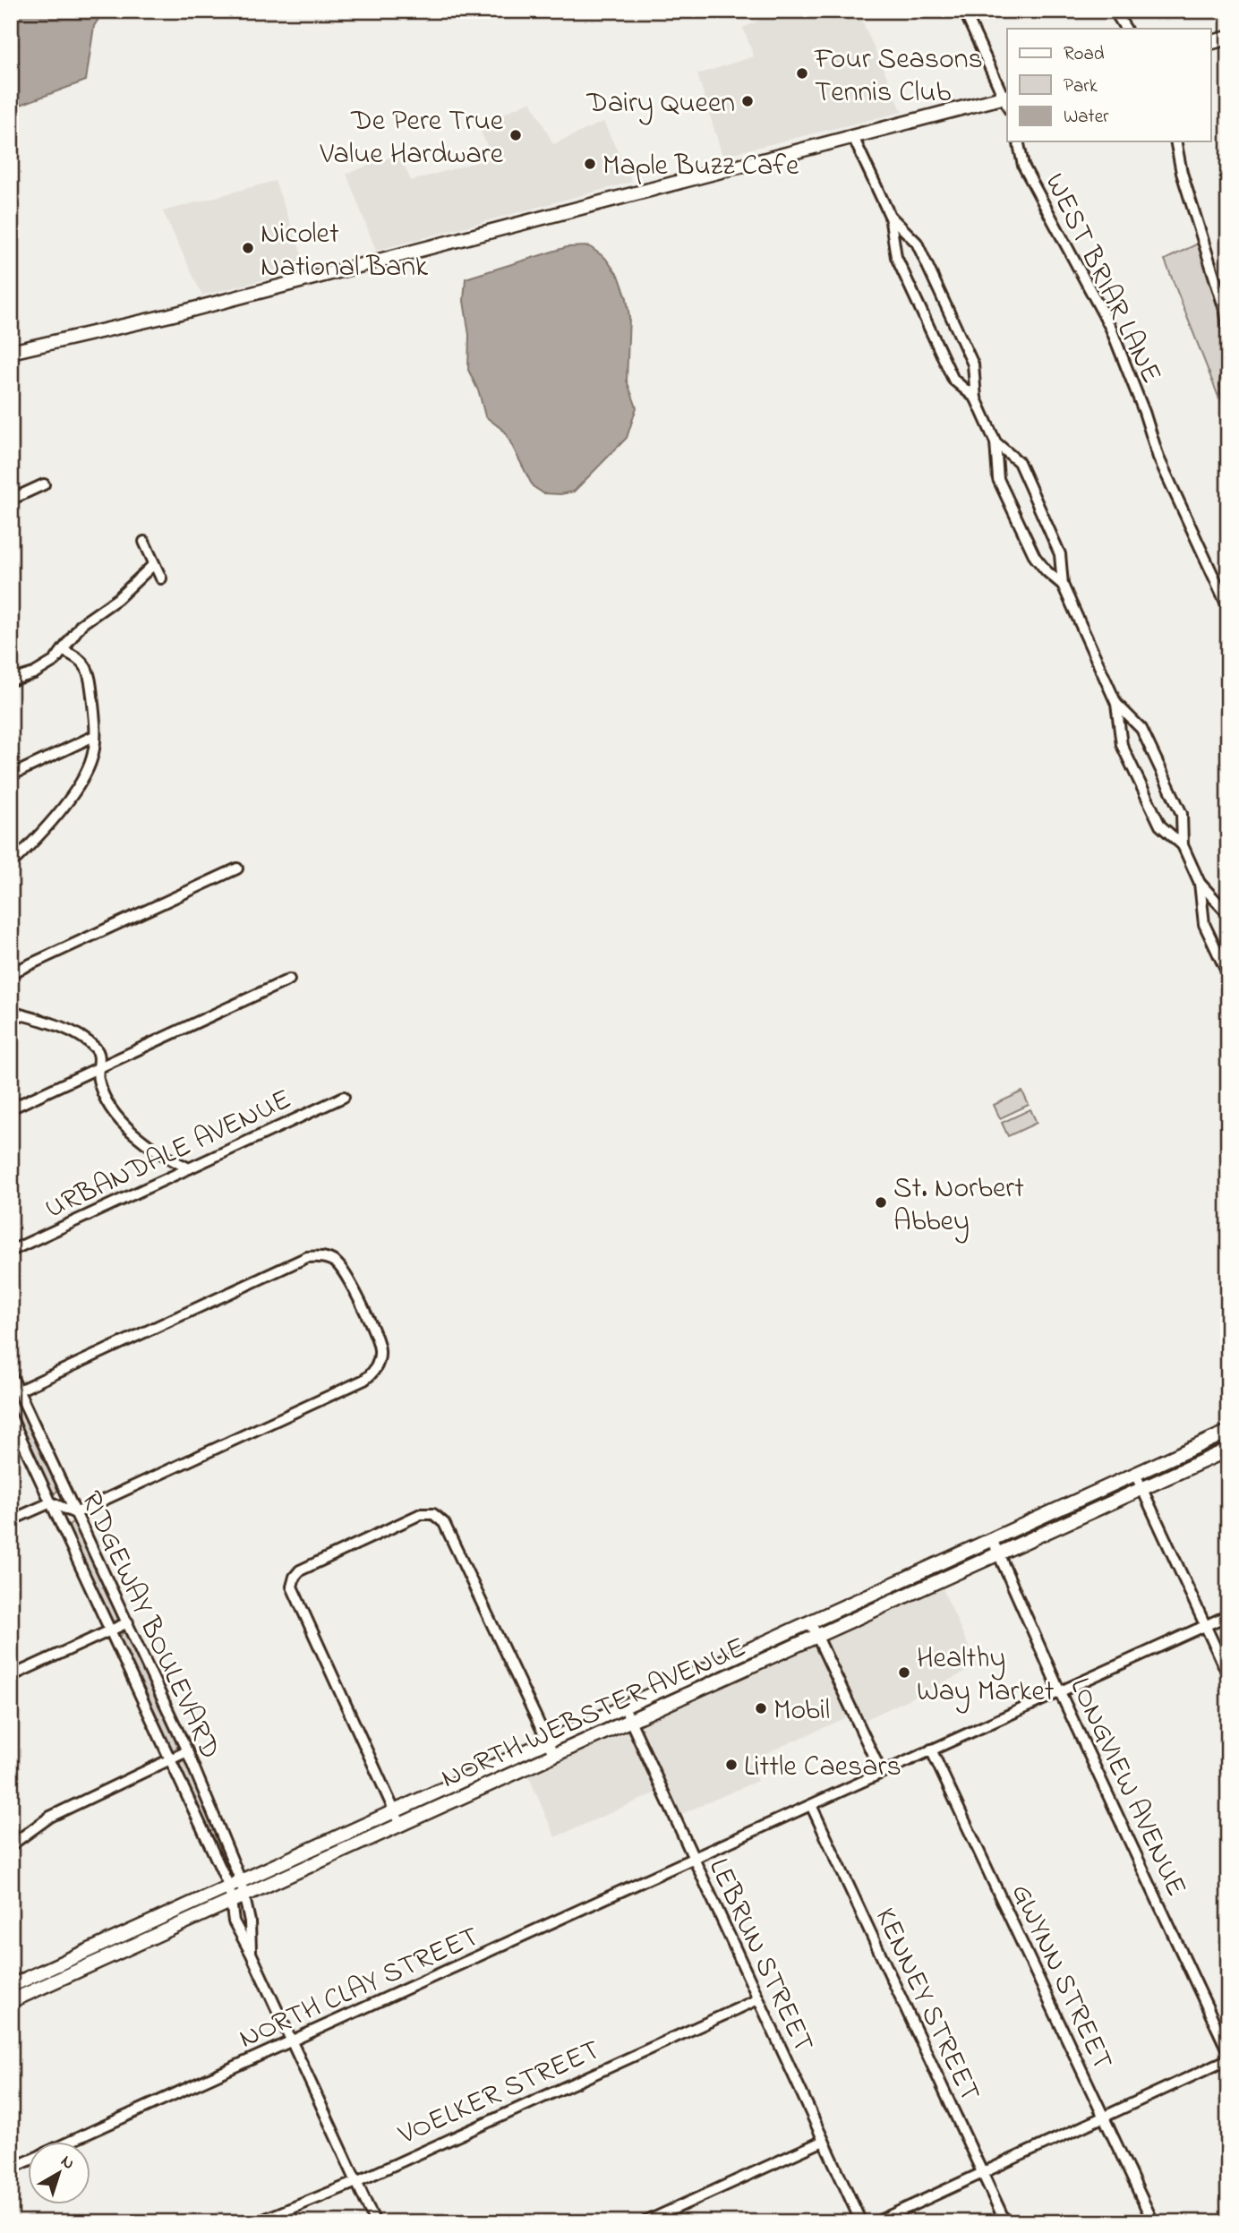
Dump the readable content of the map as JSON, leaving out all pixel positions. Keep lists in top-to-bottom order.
{
  "streets": {
    "main road": ["NORTH WEBSTER AVENUE"],
    "street": [
      "WEST BRIAR LANE",
      "URBANDALE AVENUE",
      "RIDGEWAY BOULEVARD",
      "LONGVIEW AVENUE",
      "LEBRUN STREET",
      "GWYNN STREET",
      "NORTH CLAY STREET",
      "KENNEY STREET",
      "VOELKER STREET"
    ]
  },
  "crossings": [
    ["RIDGEWAY BOULEVARD", "NORTH WEBSTER AVENUE"],
    ["RIDGEWAY BOULEVARD", "NORTH CLAY STREET"],
    ["RIDGEWAY BOULEVARD", "VOELKER STREET"],
    ["NORTH WEBSTER AVENUE", "LONGVIEW AVENUE"],
    ["NORTH WEBSTER AVENUE", "LEBRUN STREET"],
    ["LONGVIEW AVENUE", "NORTH CLAY STREET"],
    ["LEBRUN STREET", "NORTH CLAY STREET"],
    ["LEBRUN STREET", "VOELKER STREET"],
    ["GWYNN STREET", "NORTH CLAY STREET"],
    ["NORTH CLAY STREET", "KENNEY STREET"]
  ],
  "places": [
    "Four Seasons Tennis Club",
    "Dairy Queen",
    "De Pere True Value Hardware",
    "Maple Buzz Cafe",
    "Nicolet National Bank",
    "St. Norbert Abbey",
    "Healthy Way Market",
    "Mobil",
    "Little Caesars"
  ],
  "legend": ["Road", "Park", "Water"],
  "north": "top right"
}
